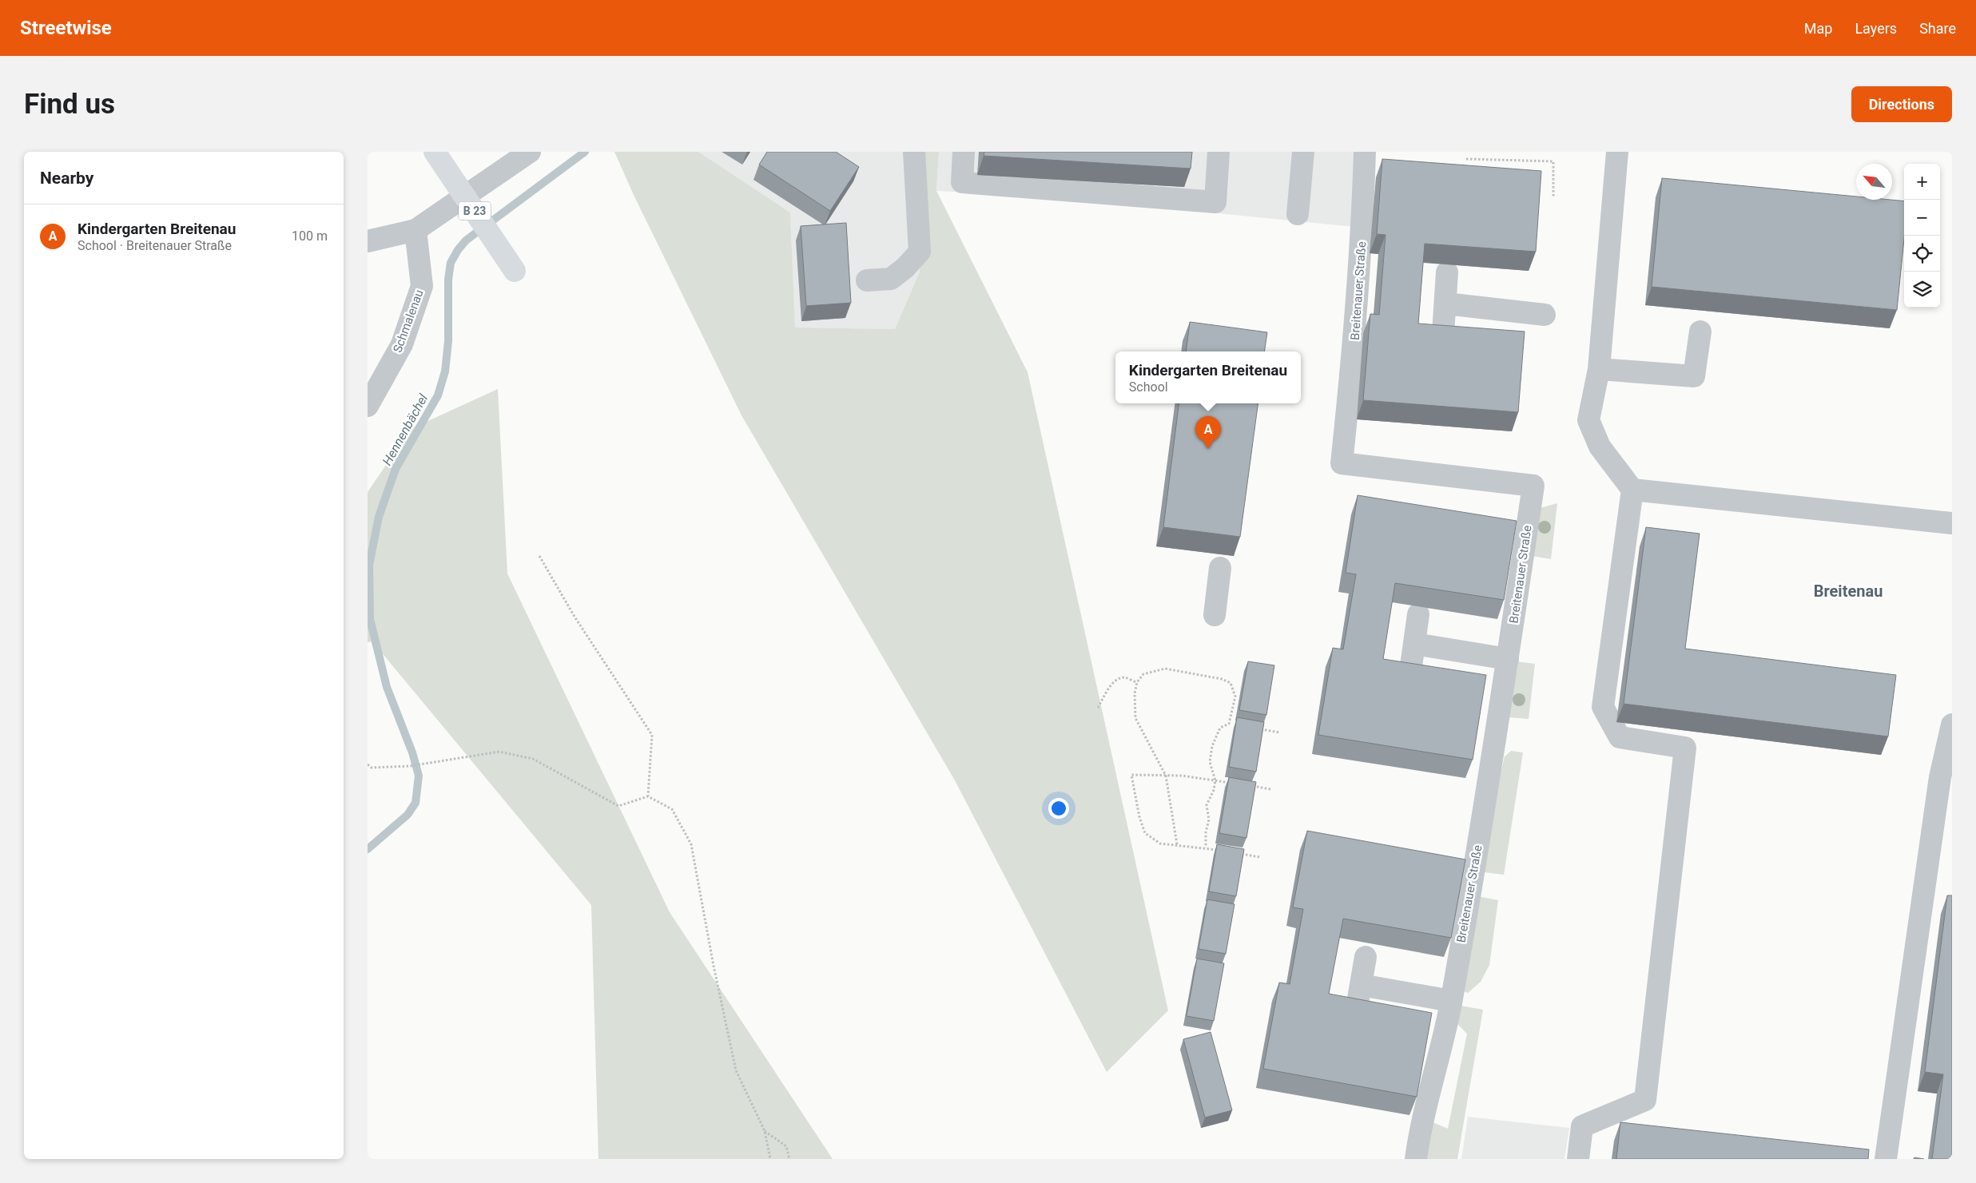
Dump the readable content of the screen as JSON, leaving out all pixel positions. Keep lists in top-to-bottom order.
{
  "streets": {
    "main road": ["B 23"],
    "street": ["Breitenauer Straße", "Schmalenau"]
  },
  "districts": ["Breitenau"],
  "water": ["Hennenbächel"],
  "north": "top left",
  "page": {
    "header": "Streetwise",
    "nav": ["Map", "Layers", "Share"],
    "buttons": "Directions",
    "title": "Find us",
    "heading": "Nearby",
    "map_buttons": ["+", "−"],
    "list": [
      {
        "mark": "A",
        "name": "Kindergarten Breitenau",
        "note": "School · Breitenauer Straße",
        "value": "100 m"
      }
    ],
    "popup": ["Kindergarten Breitenau", "School"],
    "pins": "A"
  }
}
